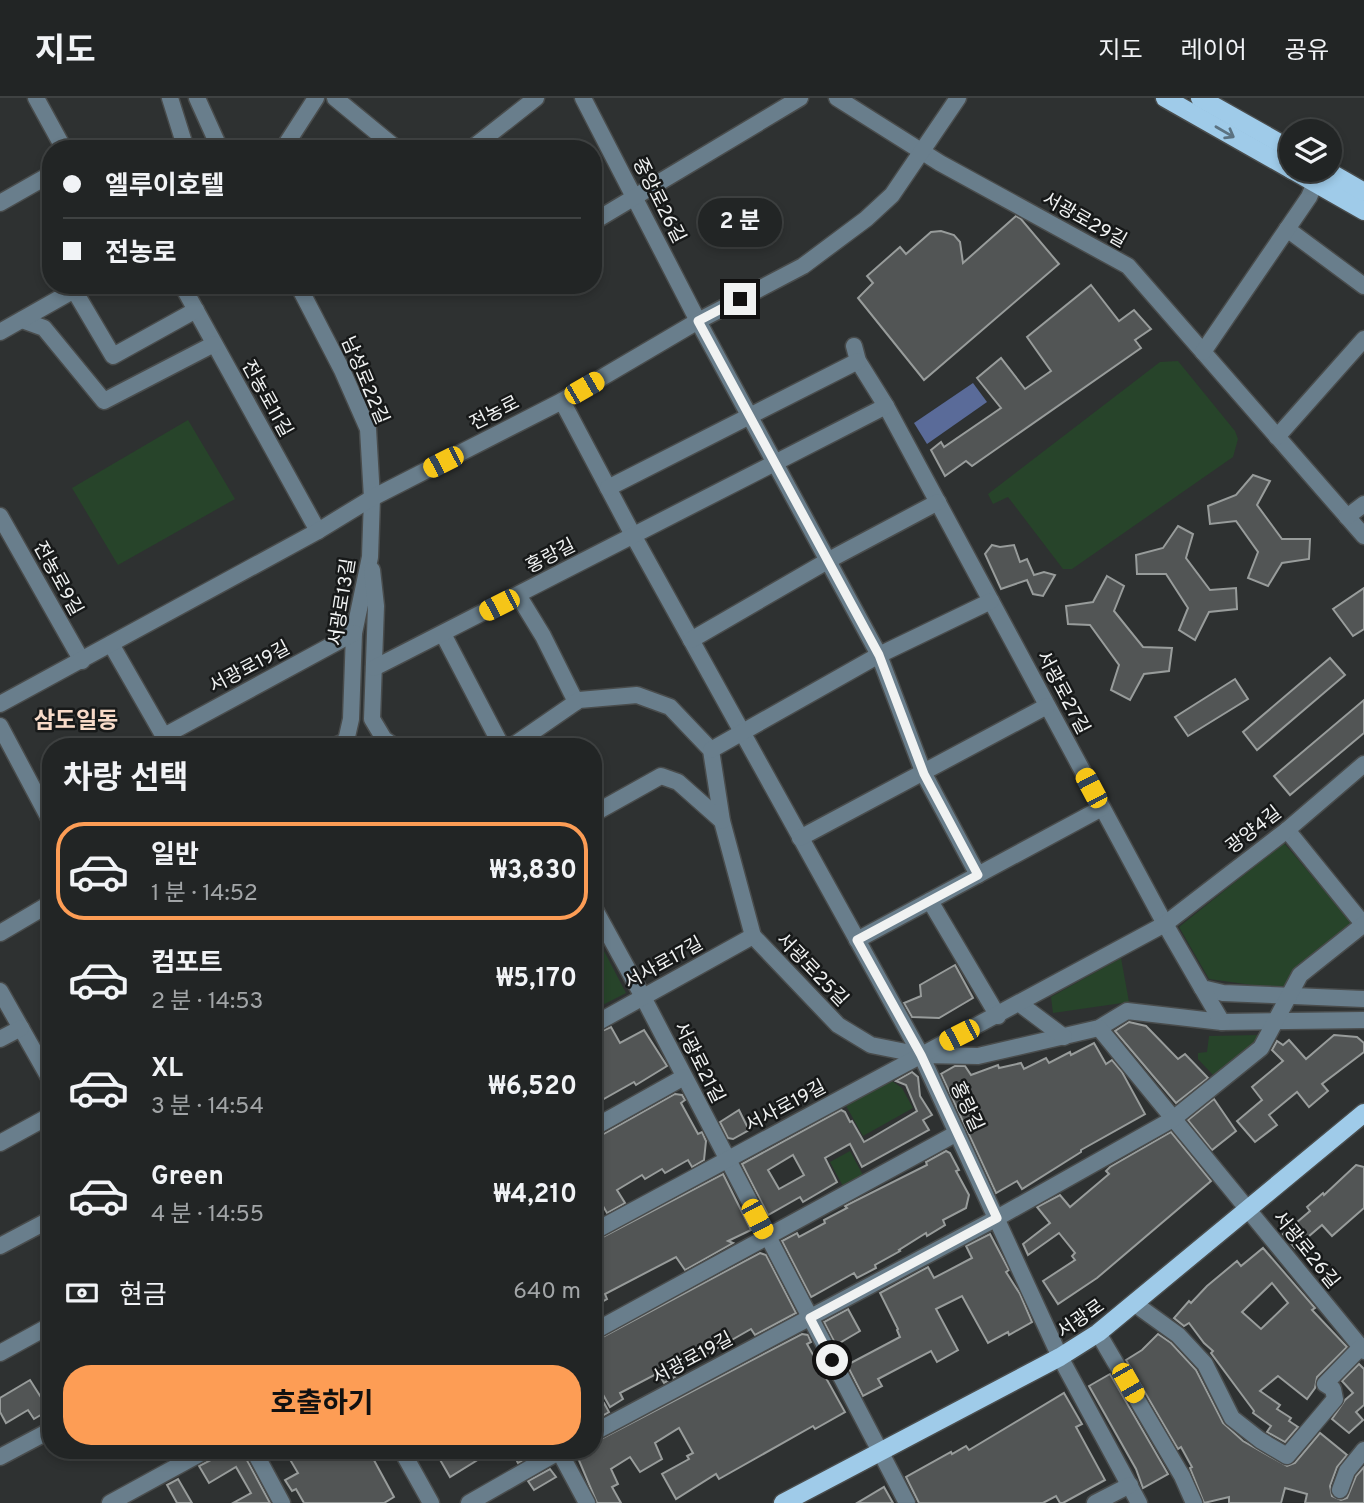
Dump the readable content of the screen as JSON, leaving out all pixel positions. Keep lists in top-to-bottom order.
{
  "streets": {
    "main road": ["서광로"],
    "street": [
      "중앙로26길",
      "서광로29길",
      "남성로22길",
      "전농로11길",
      "전농로",
      "홍랑길",
      "전농로9길",
      "서광로13길",
      "서광로19길",
      "서광로27길",
      "광양4길",
      "서사로17길",
      "서광로25길",
      "서광로21길",
      "서사로19길",
      "서광로26길"
    ]
  },
  "crossings": [
    ["중앙로26길", "전농로"],
    ["서광로29길", "전농로"],
    ["남성로22길", "전농로"],
    ["남성로22길", "서광로13길"],
    ["전농로11길", "전농로"],
    ["전농로", "홍랑길"],
    ["전농로", "전농로9길"],
    ["전농로", "서광로13길"],
    ["전농로", "서광로19길"],
    ["홍랑길", "서광로25길"],
    ["홍랑길", "서사로19길"],
    ["홍랑길", "서광로"],
    ["서광로13길", "서광로19길"],
    ["서광로19길", "서광로21길"],
    ["서광로27길", "광양4길"],
    ["서광로27길", "서광로25길"],
    ["서광로27길", "서사로19길"],
    ["광양4길", "서사로19길"],
    ["서사로17길", "서광로25길"],
    ["서사로17길", "서광로21길"],
    ["서광로25길", "서사로19길"],
    ["서광로21길", "서사로19길"],
    ["서광로21길", "서광로"],
    ["서광로26길", "서광로"]
  ],
  "districts": ["삼도일동"],
  "page": {
    "header": "지도",
    "nav": ["지도", "레이어", "공유"],
    "banner": ["엘루이호텔", "전농로"],
    "bubble": "2 분",
    "heading": "차량 선택",
    "list": [
      {
        "name": "일반",
        "note": "1 분 · 14:52",
        "value": "₩3,830"
      },
      {
        "name": "컴포트",
        "note": "2 분 · 14:53",
        "value": "₩5,170"
      },
      {
        "name": "XL",
        "note": "3 분 · 14:54",
        "value": "₩6,520"
      },
      {
        "name": "Green",
        "note": "4 분 · 14:55",
        "value": "₩4,210"
      }
    ],
    "pay": ["현금", "640 m"],
    "buttons": "호출하기"
  }
}
